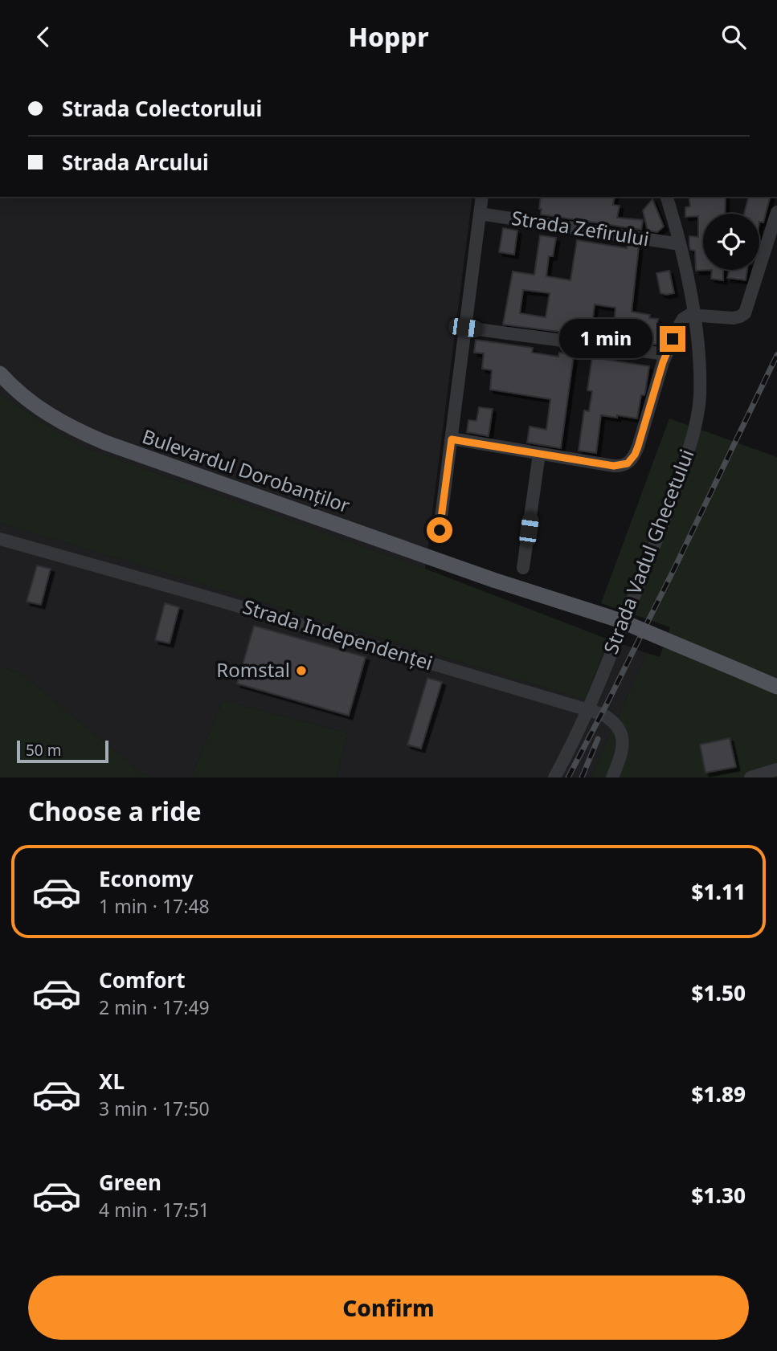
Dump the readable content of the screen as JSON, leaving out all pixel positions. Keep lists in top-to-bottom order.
{
  "streets": {
    "main road": ["Bulevardul Dorobanților"],
    "street": ["Strada Zefirului", "Strada Vadul Ghecetului", "Strada Independenței"]
  },
  "crossings": [
    ["Strada Zefirului", "Strada Vadul Ghecetului"],
    ["Strada Vadul Ghecetului", "Strada Independenței"]
  ],
  "places": ["Romstal"],
  "scale_bar": "50 m",
  "page": {
    "header": "Hoppr",
    "banner": ["Strada Colectorului", "Strada Arcului"],
    "bubble": "1 min",
    "scale": "50 m",
    "heading": "Choose a ride",
    "list": [
      {
        "name": "Economy",
        "note": "1 min · 17:48",
        "value": "$1.11"
      },
      {
        "name": "Comfort",
        "note": "2 min · 17:49",
        "value": "$1.50"
      },
      {
        "name": "XL",
        "note": "3 min · 17:50",
        "value": "$1.89"
      },
      {
        "name": "Green",
        "note": "4 min · 17:51",
        "value": "$1.30"
      }
    ],
    "buttons": "Confirm"
  }
}
